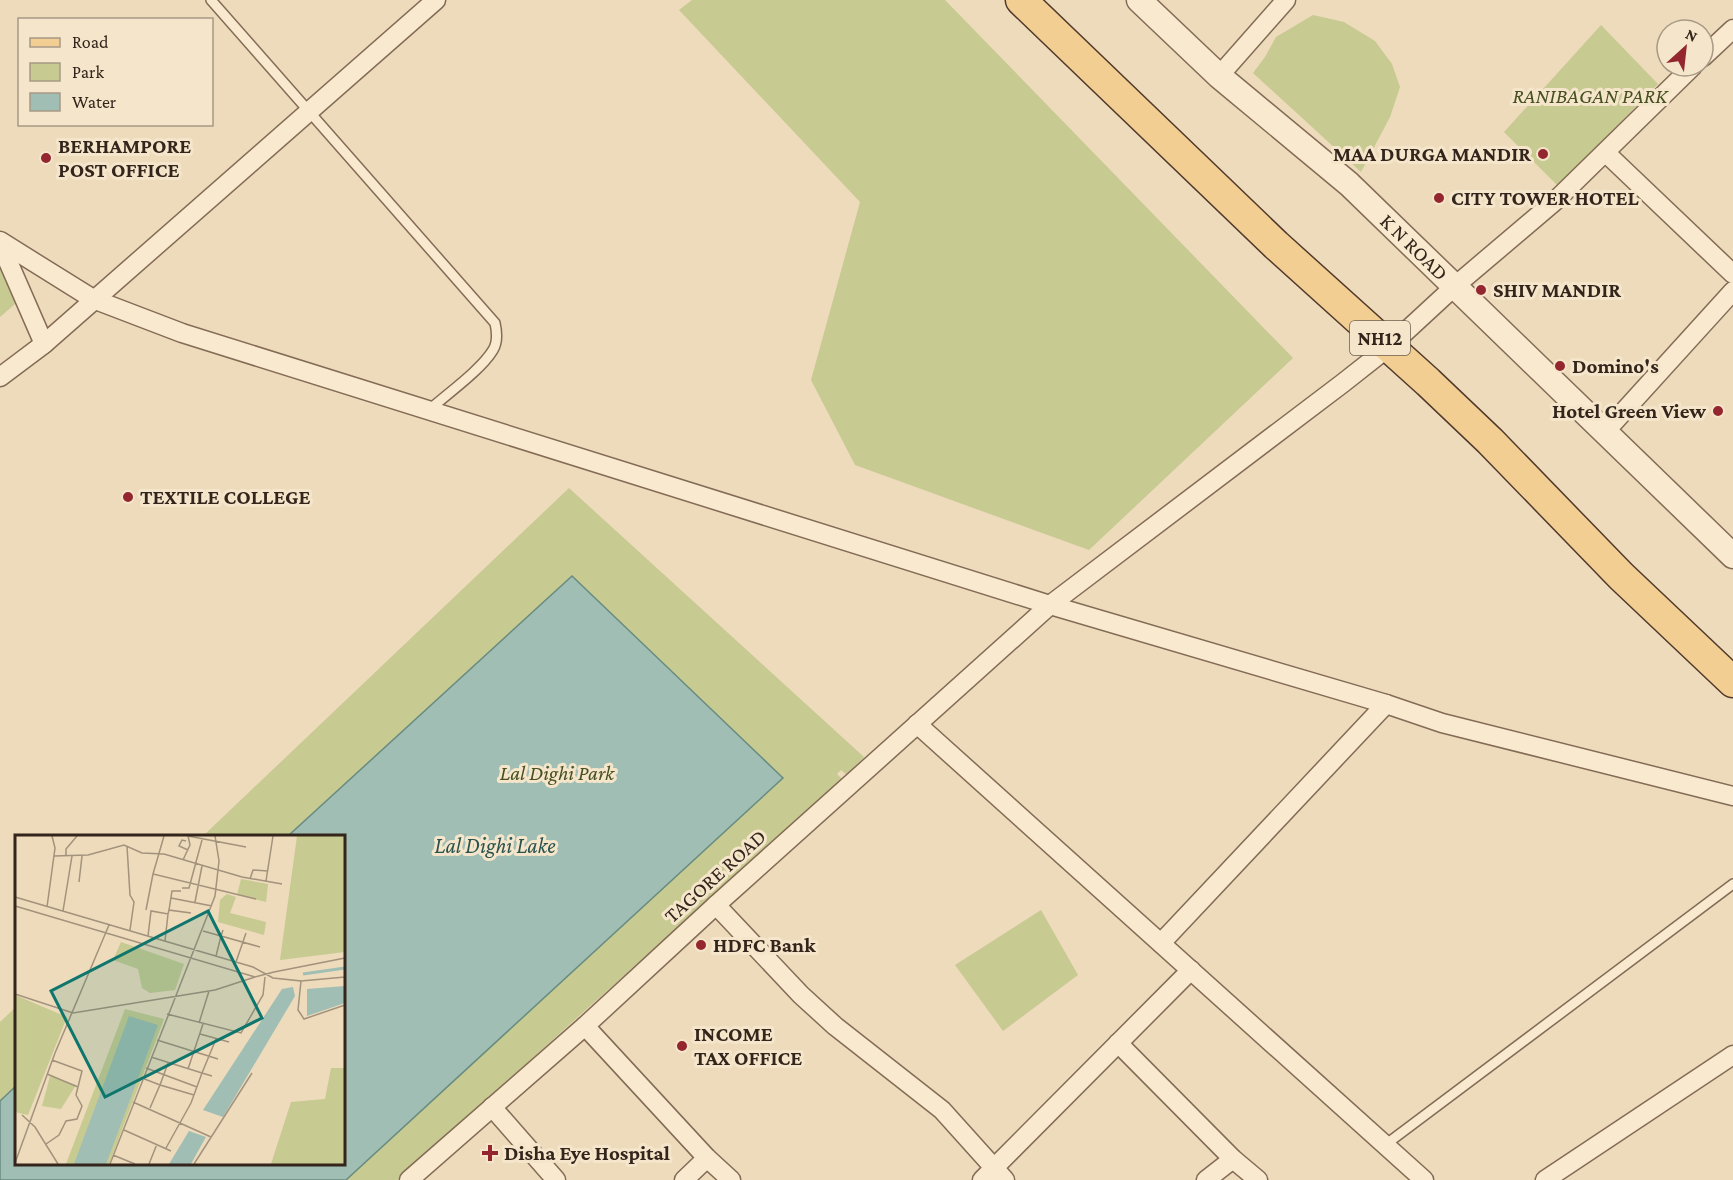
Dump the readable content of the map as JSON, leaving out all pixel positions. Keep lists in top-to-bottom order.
{
  "streets": {
    "main road": ["NH12"],
    "street": ["K N ROAD", "TAGORE ROAD"]
  },
  "crossings": [
    ["K N ROAD", "TAGORE ROAD"],
    ["NH12", "TAGORE ROAD"]
  ],
  "water": ["Lal Dighi Lake"],
  "parks": ["RANIBAGAN PARK", "Lal Dighi Park"],
  "places": {
    "other": [
      "MAA DURGA MANDIR",
      "BERHAMPORE POST OFFICE",
      "CITY TOWER HOTEL",
      "SHIV MANDIR",
      "Domino's",
      "Hotel Green View",
      "TEXTILE COLLEGE",
      "HDFC Bank",
      "INCOME TAX OFFICE"
    ],
    "health": ["Disha Eye Hospital"]
  },
  "legend": ["Road", "Park", "Water"],
  "north": "top right"
}
